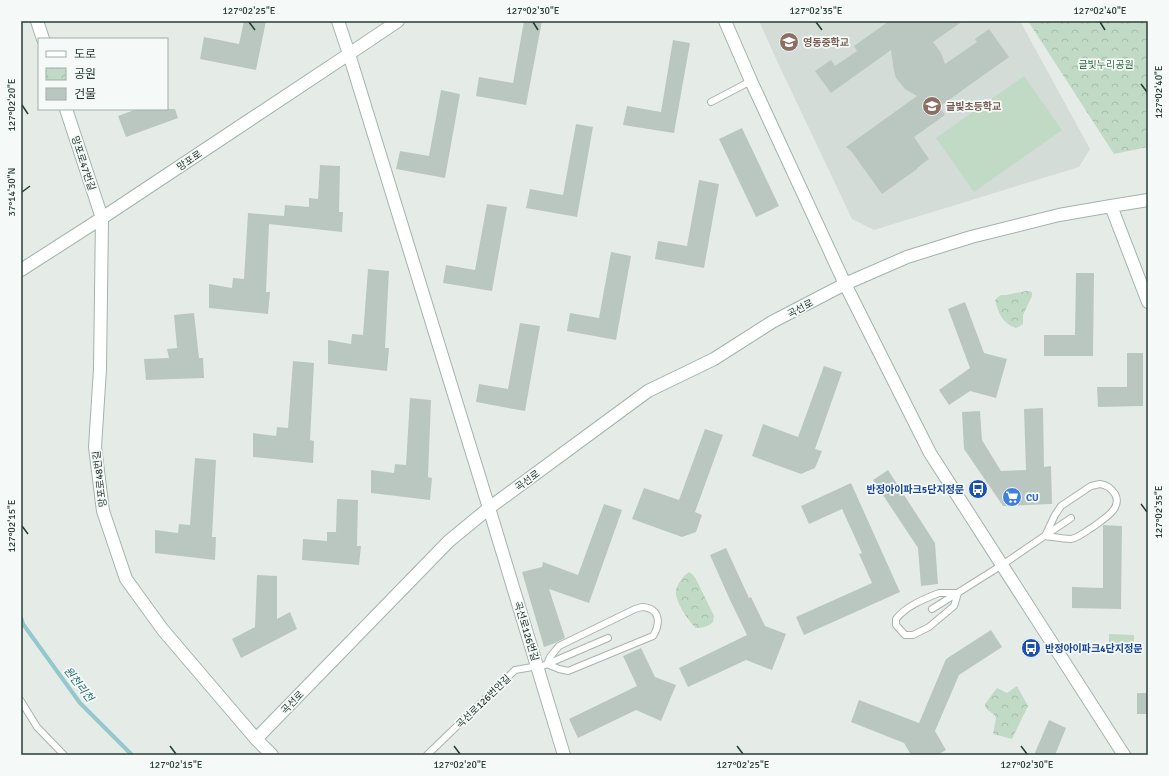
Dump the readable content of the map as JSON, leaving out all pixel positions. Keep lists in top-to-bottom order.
{
  "streets": {
    "street": [
      "망포로",
      "망포로47번길",
      "곡선로",
      "망포로48번길",
      "곡선로126번길"
    ],
    "lane": ["곡선로126번안길"]
  },
  "crossings": [
    ["망포로", "망포로47번길"],
    ["망포로", "망포로48번길"],
    ["망포로", "곡선로126번길"],
    ["망포로47번길", "망포로48번길"],
    ["곡선로", "망포로48번길"],
    ["곡선로", "곡선로126번길"],
    ["곡선로126번길", "곡선로126번안길"]
  ],
  "water": ["원천리천"],
  "parks": ["글빛누리공원"],
  "places": {
    "school or university": ["영동중학교", "글빛초등학교"],
    "bus stop": ["반정아이파크5단지정문", "반정아이파크4단지정문"],
    "supermarket": ["CU"]
  },
  "legend": ["도로", "공원", "건물"],
  "coordinates": [
    "127°02'25\"E",
    "127°02'30\"E",
    "127°02'35\"E",
    "127°02'40\"E",
    "127°02'20\"E",
    "37°14'30\"N",
    "127°02'15\"E"
  ]
}
